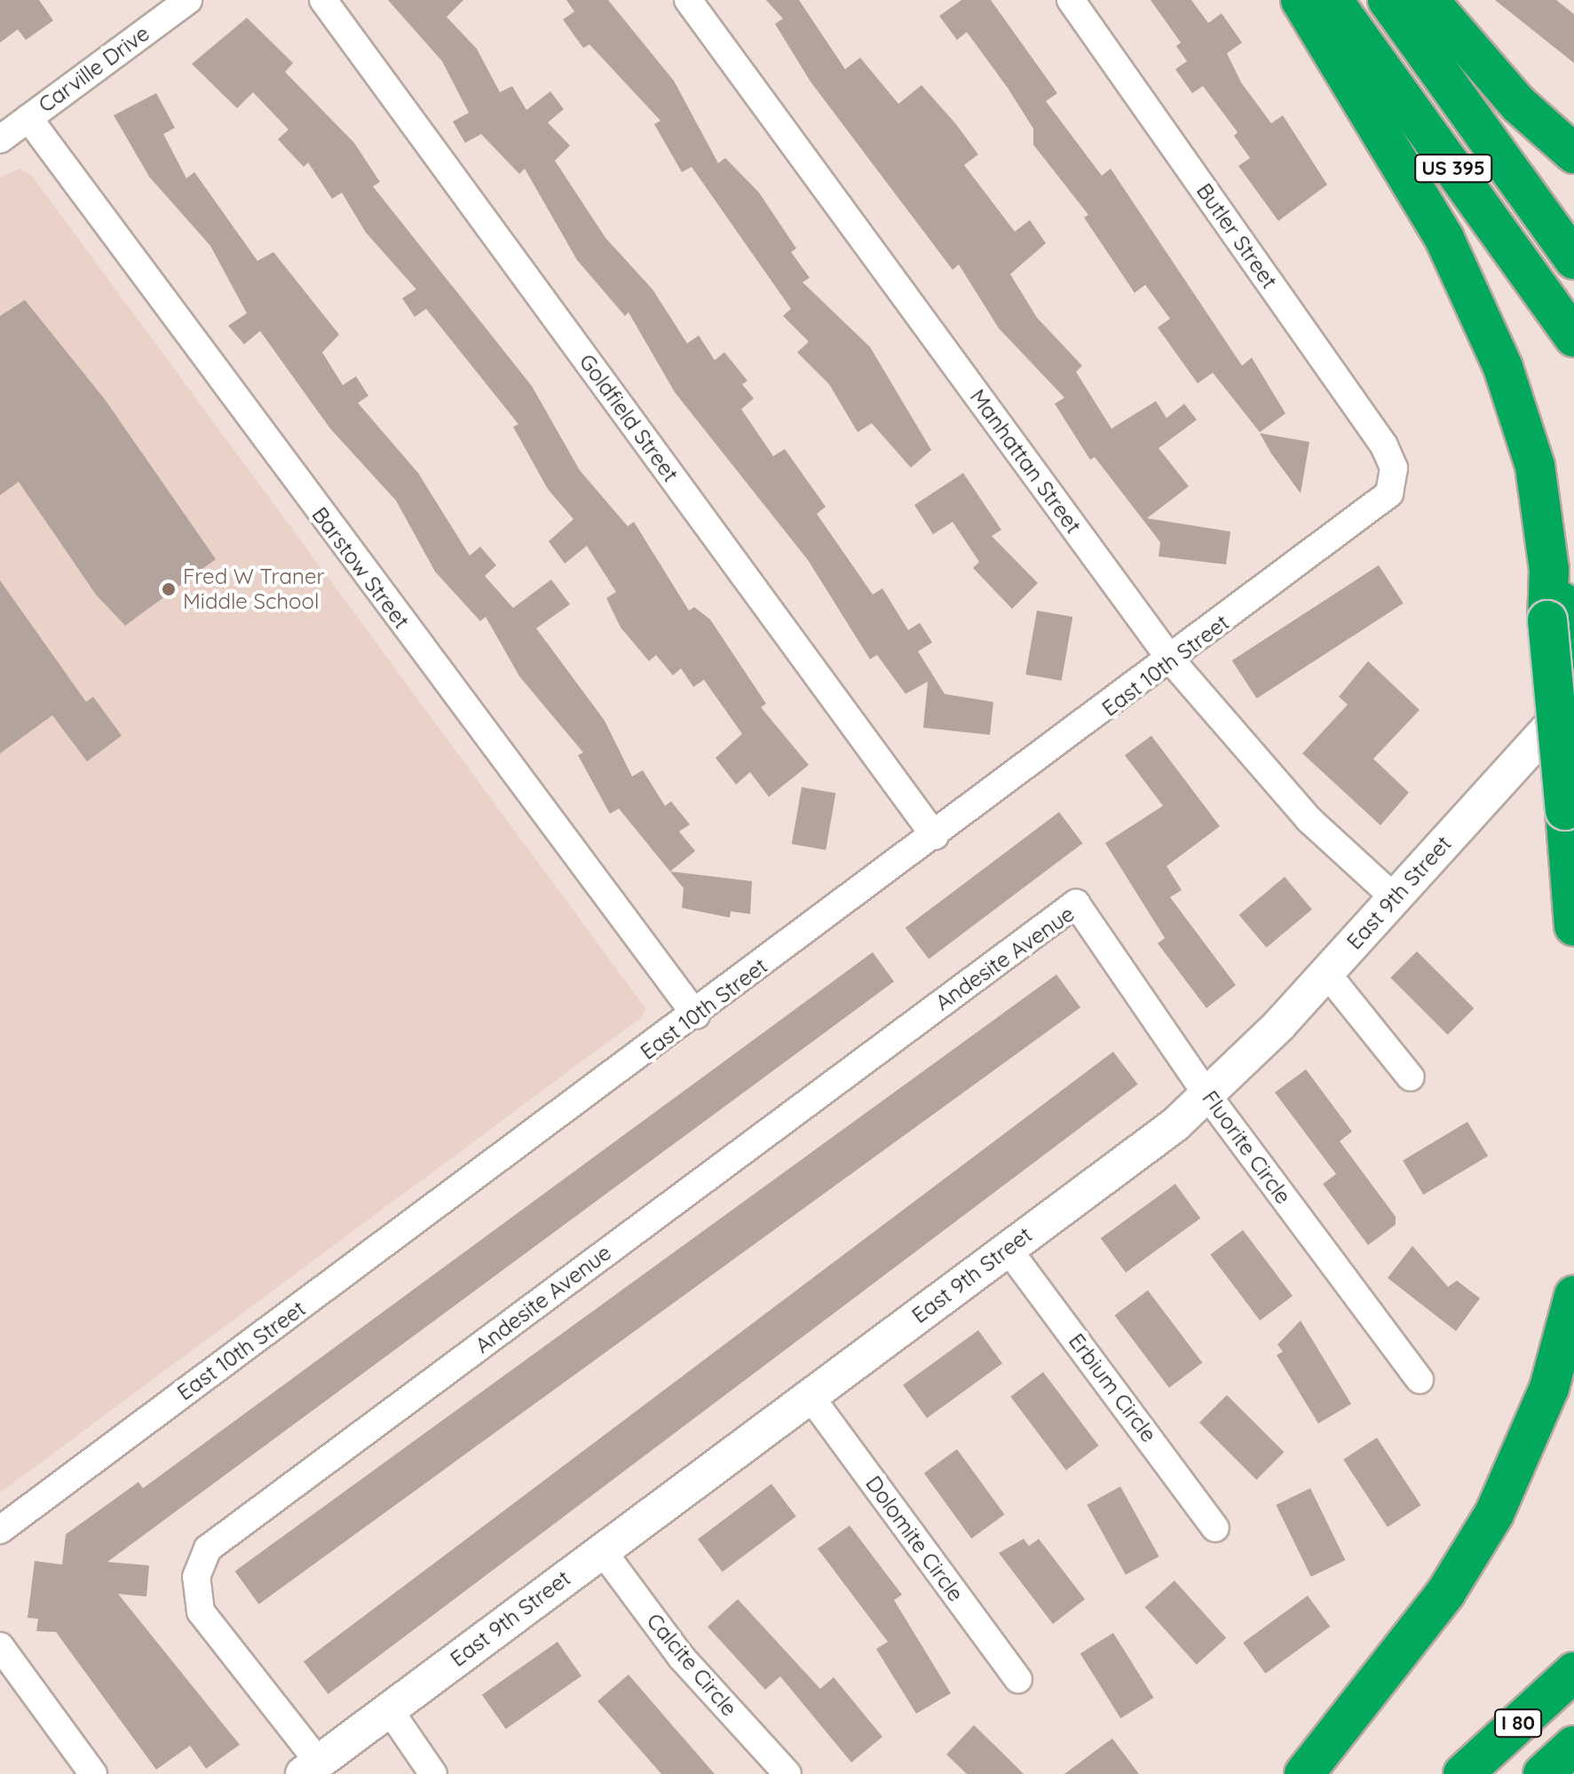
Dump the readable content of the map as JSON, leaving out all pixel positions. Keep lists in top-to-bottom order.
{
  "streets": {
    "highway": ["US 395", "I 80"],
    "street": [
      "Carville Drive",
      "Butler Street",
      "Goldfield Street",
      "Manhattan Street",
      "Barstow Street",
      "East 10th Street",
      "East 9th Street",
      "Andesite Avenue",
      "Fluorite Circle",
      "Erbium Circle",
      "Dolomite Circle",
      "Calcite Circle"
    ]
  },
  "crossings": [
    ["Carville Drive", "Barstow Street"],
    ["Butler Street", "East 10th Street"],
    ["Goldfield Street", "East 10th Street"],
    ["Manhattan Street", "East 10th Street"],
    ["Manhattan Street", "East 9th Street"],
    ["Barstow Street", "East 10th Street"],
    ["East 9th Street", "Andesite Avenue"],
    ["East 9th Street", "Fluorite Circle"],
    ["East 9th Street", "Erbium Circle"],
    ["East 9th Street", "Dolomite Circle"],
    ["East 9th Street", "Calcite Circle"],
    ["Andesite Avenue", "Fluorite Circle"]
  ],
  "places": ["Fred W Traner Middle School"]
}
